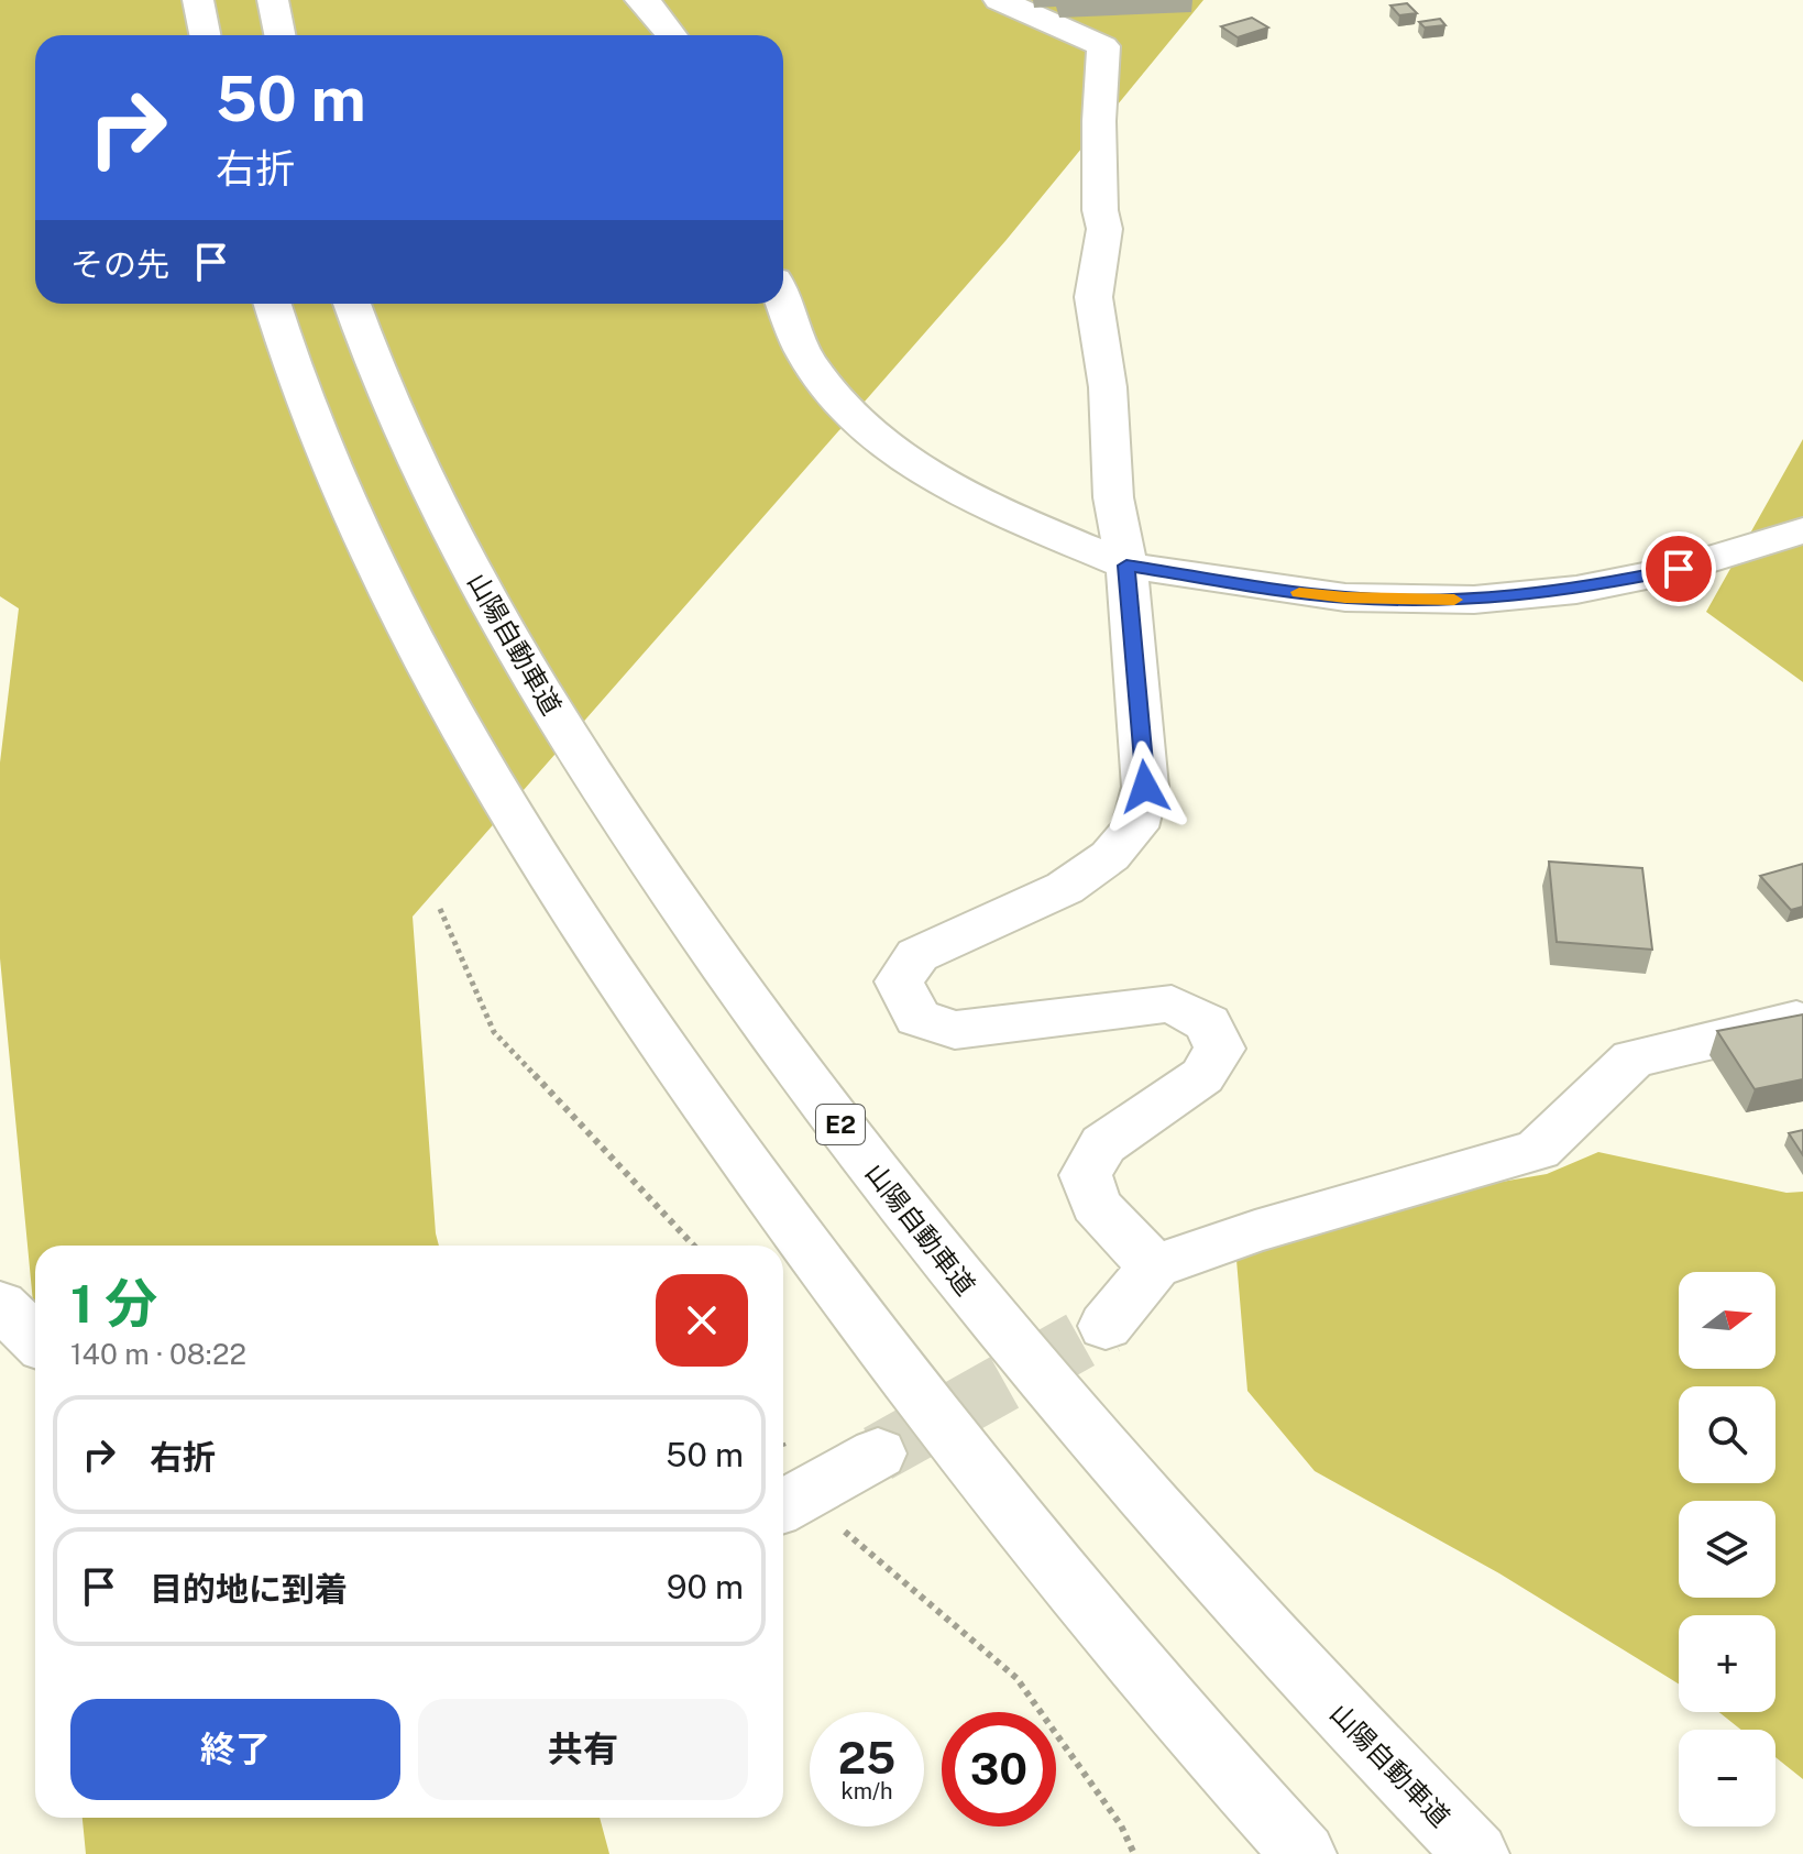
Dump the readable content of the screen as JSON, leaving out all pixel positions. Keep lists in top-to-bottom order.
{
  "streets": {
    "main road": ["山陽自動車道", "E2"]
  },
  "north": "right",
  "page": {
    "turn": ["50 m", "右折"],
    "then": "その先",
    "heading": ["1 分", "140 m · 08:22"],
    "map_buttons": ["+", "−"],
    "list": [
      {
        "name": "右折",
        "value": "50 m"
      },
      {
        "name": "目的地に到着",
        "value": "90 m"
      }
    ],
    "buttons": ["終了", "共有"],
    "speed": "25 km/h",
    "limit": "30"
  }
}
